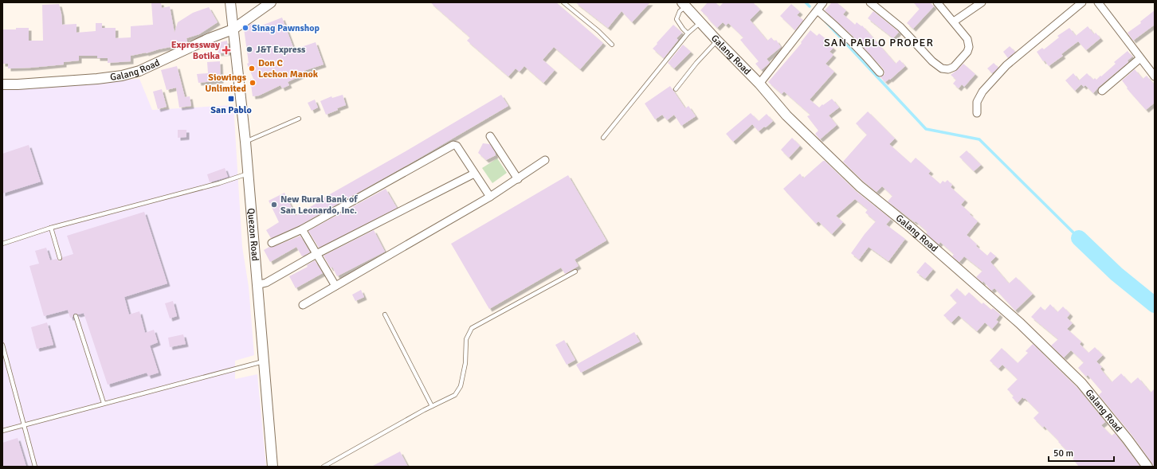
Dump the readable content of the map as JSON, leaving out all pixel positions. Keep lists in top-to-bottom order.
{
  "streets": {
    "street": ["Galang Road", "Quezon Road"]
  },
  "crossings": [
    ["Galang Road", "Quezon Road"]
  ],
  "districts": ["SAN PABLO PROPER"],
  "places": {
    "other": [
      "Sinag Pawnshop",
      "J&T Express",
      "Don C Lechon Manok",
      "Siowings Unlimited",
      "New Rural Bank of San Leonardo, Inc."
    ],
    "health": ["Expressway Botika"],
    "transit": ["San Pablo"]
  },
  "scale_bar": "50 m"
}
